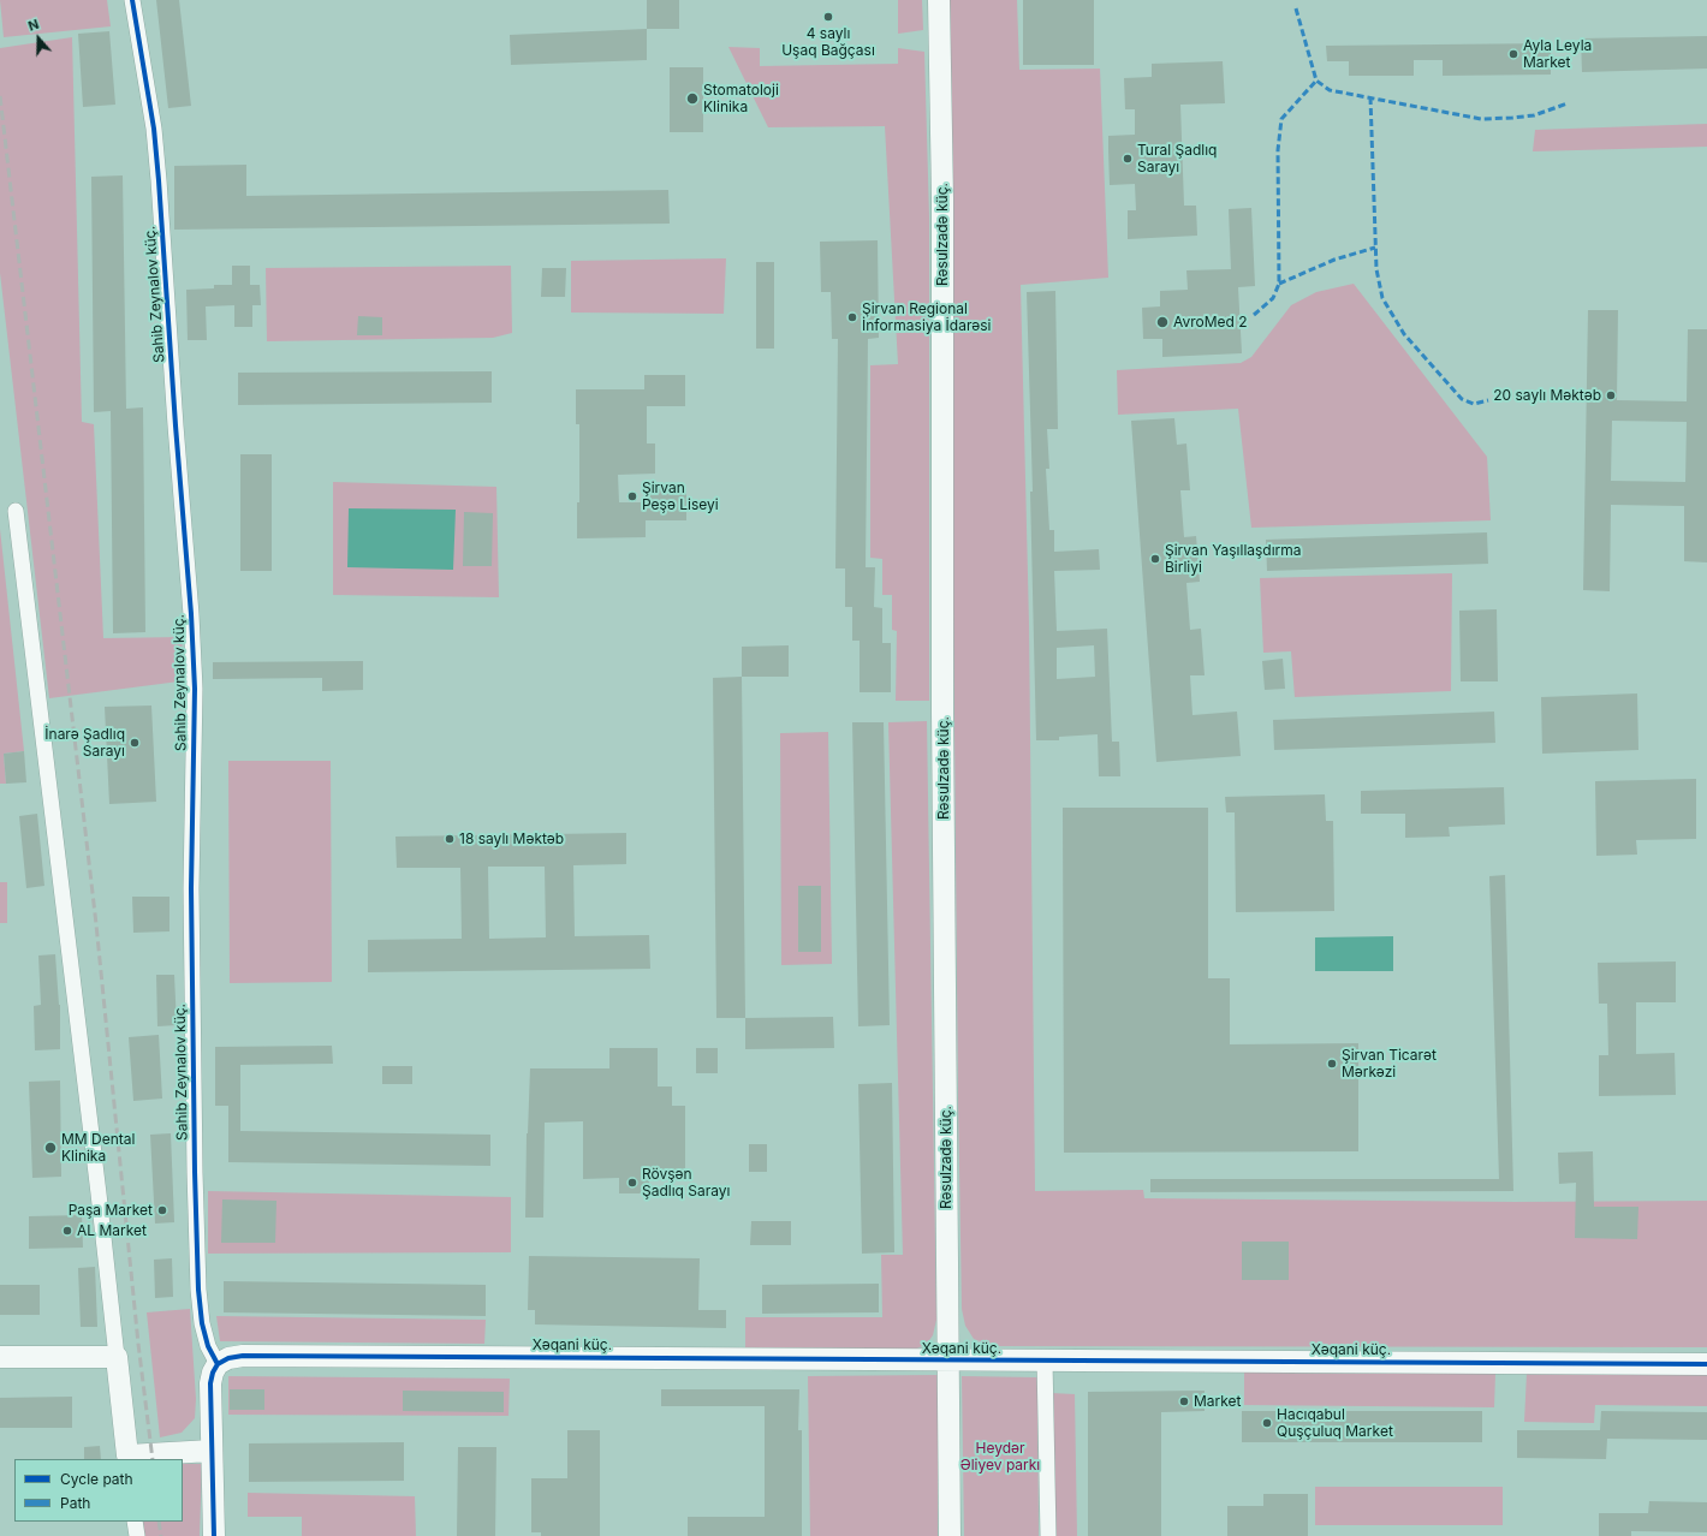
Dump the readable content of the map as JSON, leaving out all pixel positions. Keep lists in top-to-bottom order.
{
  "streets": {
    "street": ["Rəsulzadə küç.", "Sahib Zeynalov küç.", "Xəqani küç."]
  },
  "crossings": [
    ["Rəsulzadə küç.", "Xəqani küç."],
    ["Sahib Zeynalov küç.", "Xəqani küç."]
  ],
  "parks": ["Heydər Əliyev parkı"],
  "places": [
    "4 saylı Uşaq Bağçası",
    "Ayla Leyla Market",
    "Stomatoloji Klinika",
    "Tural Şadlıq Sarayı",
    "Şirvan Regional İnformasiya İdarəsi",
    "AvroMed 2",
    "20 saylı Məktəb",
    "Şirvan Peşə Liseyi",
    "Şirvan Yaşıllaşdırma Birliyi",
    "İnarə Şadlıq Sarayı",
    "18 saylı Məktəb",
    "Şirvan Ticarət Mərkəzi",
    "MM Dental Klinika",
    "Rövşən Şadlıq Sarayı",
    "Paşa Market",
    "AL Market",
    "Market",
    "Hacıqabul Quşçuluq Market"
  ],
  "legend": ["Cycle path", "Path"],
  "north": "top"
}
